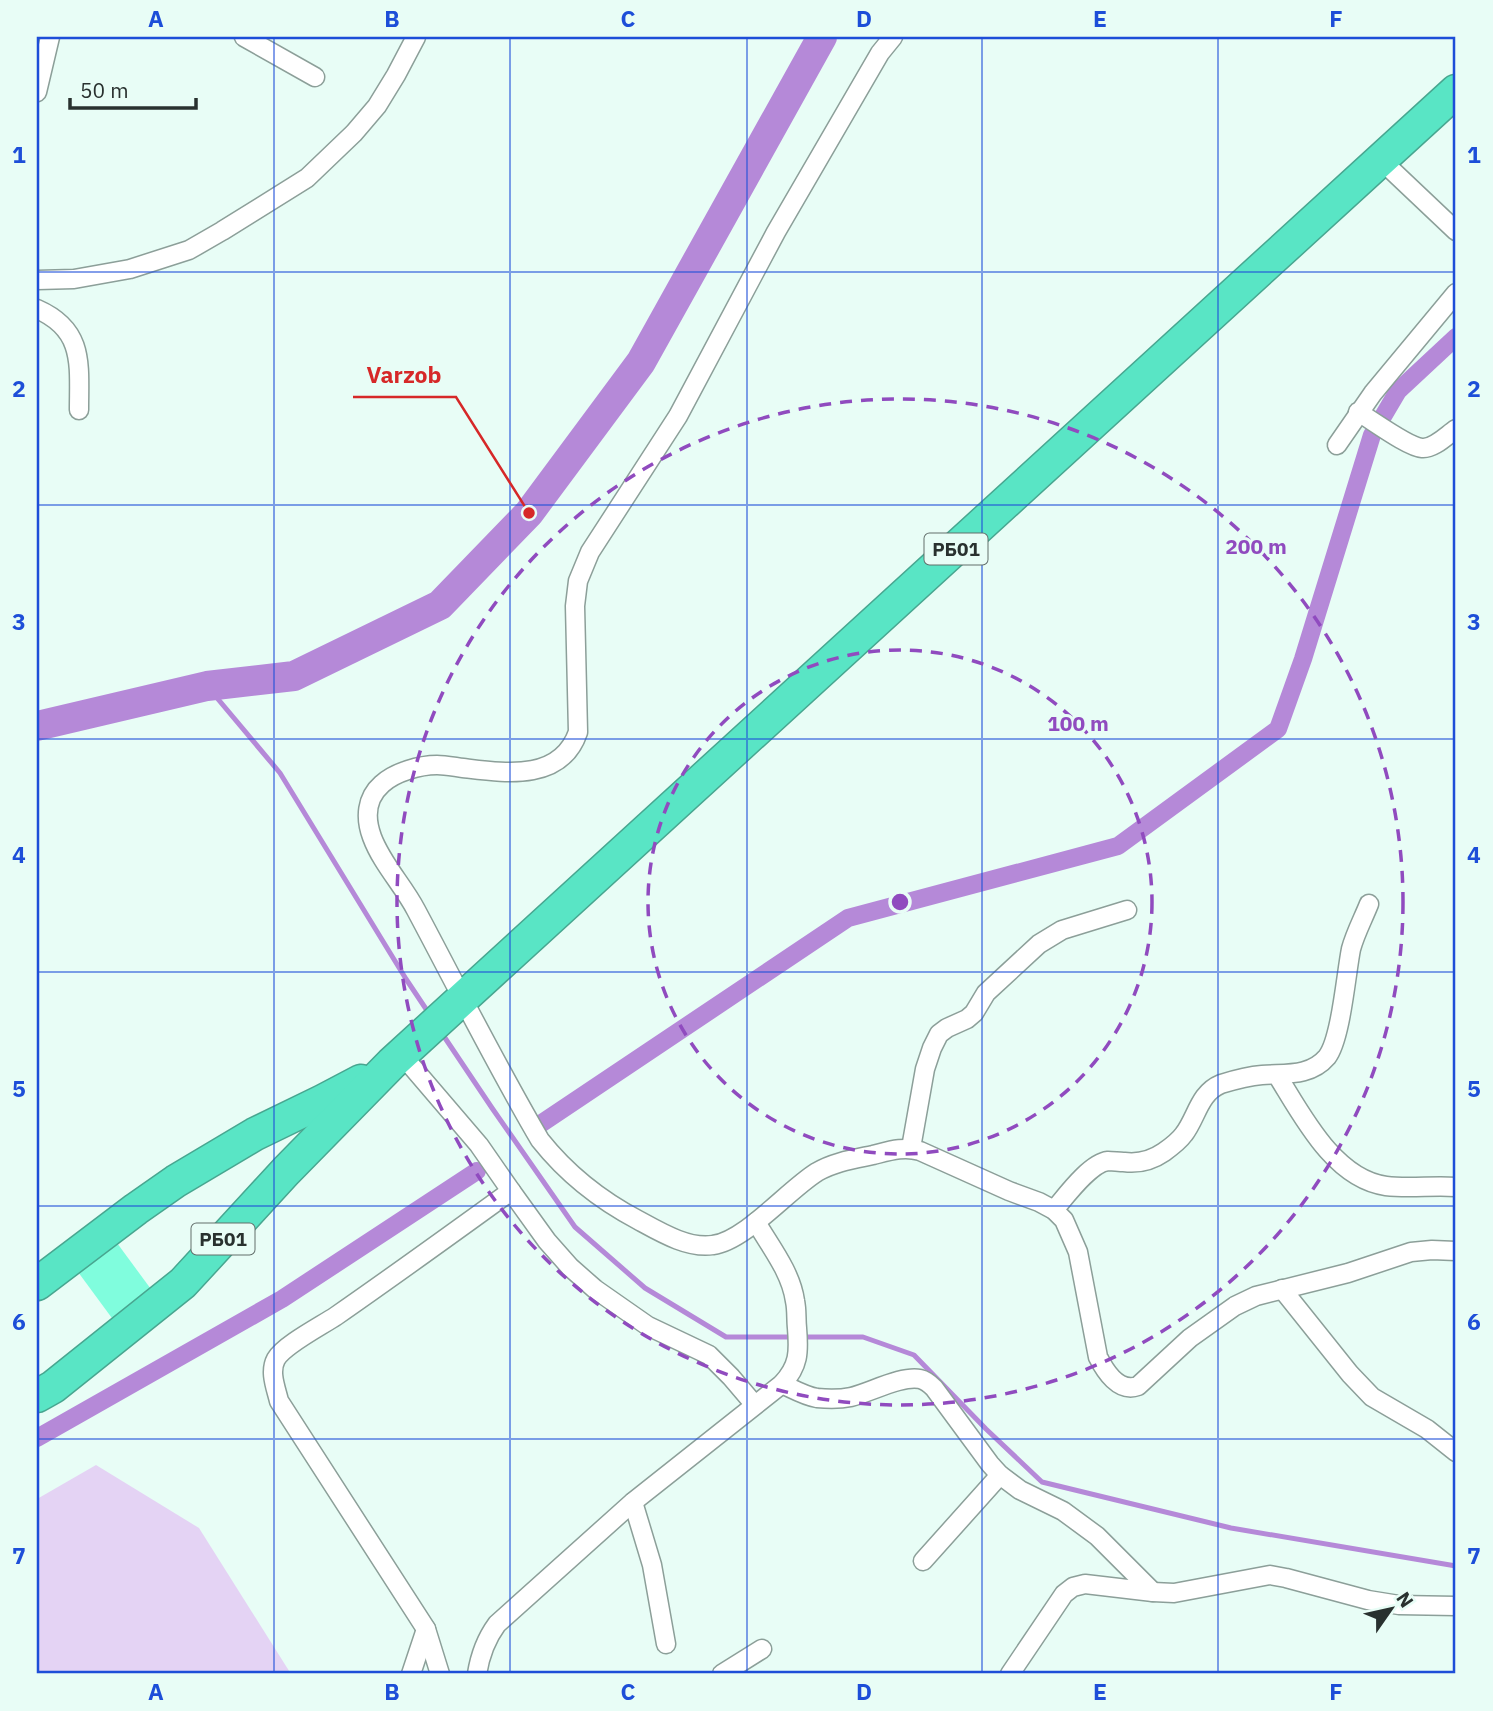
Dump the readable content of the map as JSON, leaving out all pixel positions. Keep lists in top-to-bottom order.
{
  "streets": {
    "highway": ["РБ01"]
  },
  "places": ["Varzob"],
  "scale_bar": "50 m",
  "north": "top right",
  "grid": {
    "columns": [
      "A",
      "B",
      "C",
      "D",
      "E",
      "F"
    ],
    "rows": [
      "1",
      "2",
      "3",
      "4",
      "5",
      "6",
      "7"
    ]
  },
  "rings": ["200 m", "100 m"]
}
